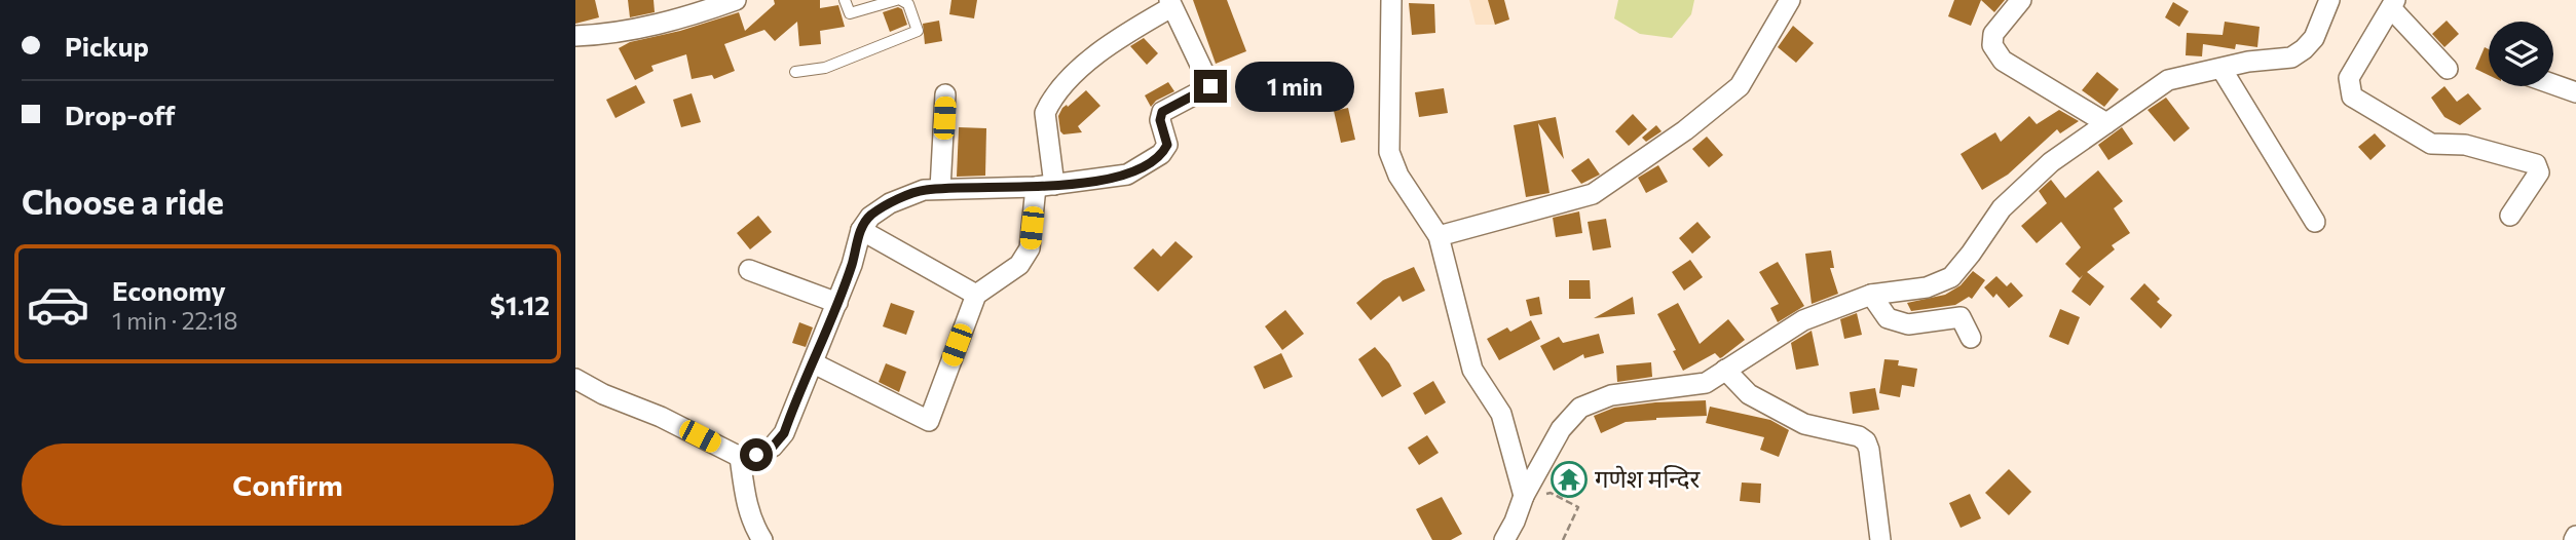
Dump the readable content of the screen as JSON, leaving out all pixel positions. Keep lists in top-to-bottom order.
{
  "places": {
    "temple": ["गणेश मन्दिर"]
  },
  "page": {
    "banner": ["Pickup", "Drop-off"],
    "bubble": "1 min",
    "heading": "Choose a ride",
    "list": [
      {
        "name": "Economy",
        "note": "1 min · 22:18",
        "value": "$1.12"
      }
    ],
    "buttons": "Confirm"
  }
}
